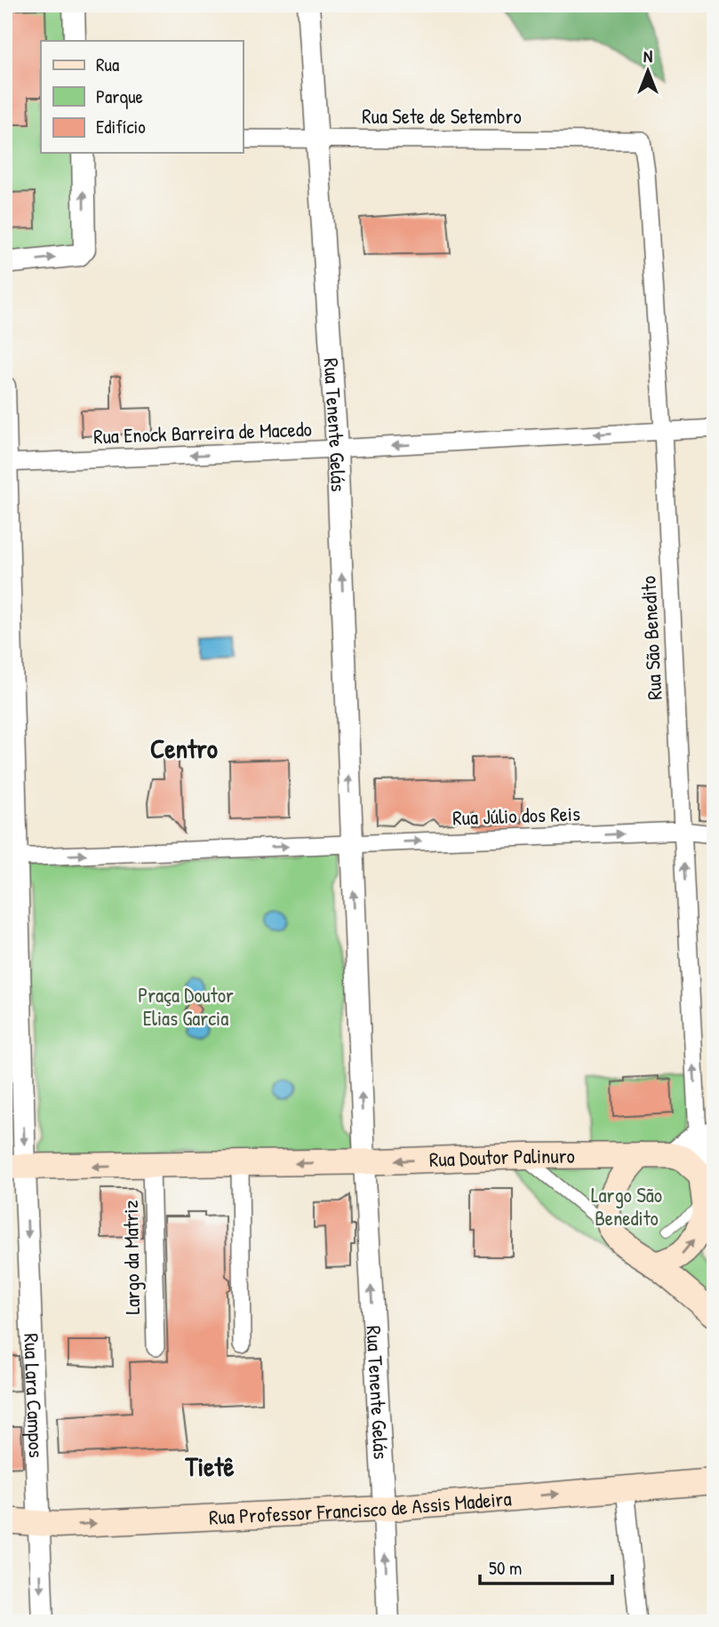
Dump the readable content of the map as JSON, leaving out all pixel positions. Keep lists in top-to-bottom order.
{
  "streets": {
    "main road": ["Rua Doutor Palinuro", "Rua Professor Francisco de Assis Madeira"],
    "street": [
      "Rua Sete de Setembro",
      "Rua Tenente Gelás",
      "Rua Enock Barreira de Macedo",
      "Rua São Benedito",
      "Rua Júlio dos Reis",
      "Largo da Matriz",
      "Rua Lara Campos"
    ]
  },
  "crossings": [
    ["Rua Sete de Setembro", "Rua Tenente Gelás"],
    ["Rua Sete de Setembro", "Rua São Benedito"],
    ["Rua Tenente Gelás", "Rua Enock Barreira de Macedo"],
    ["Rua Tenente Gelás", "Rua Júlio dos Reis"],
    ["Rua Tenente Gelás", "Rua Doutor Palinuro"],
    ["Rua Tenente Gelás", "Rua Professor Francisco de Assis Madeira"],
    ["Rua Enock Barreira de Macedo", "Rua São Benedito"],
    ["Rua São Benedito", "Rua Júlio dos Reis"],
    ["Rua Lara Campos", "Rua Professor Francisco de Assis Madeira"]
  ],
  "one_way": [
    "Rua Tenente Gelás",
    "Rua Enock Barreira de Macedo",
    "Rua Júlio dos Reis",
    "Rua Doutor Palinuro",
    "Rua Lara Campos",
    "Rua Professor Francisco de Assis Madeira"
  ],
  "districts": ["Centro", "Tietê"],
  "parks": ["Praça Doutor Elias Garcia", "Largo São Benedito"],
  "legend": ["Rua", "Parque", "Edifício"],
  "scale_bar": "50 m",
  "north": "top"
}
